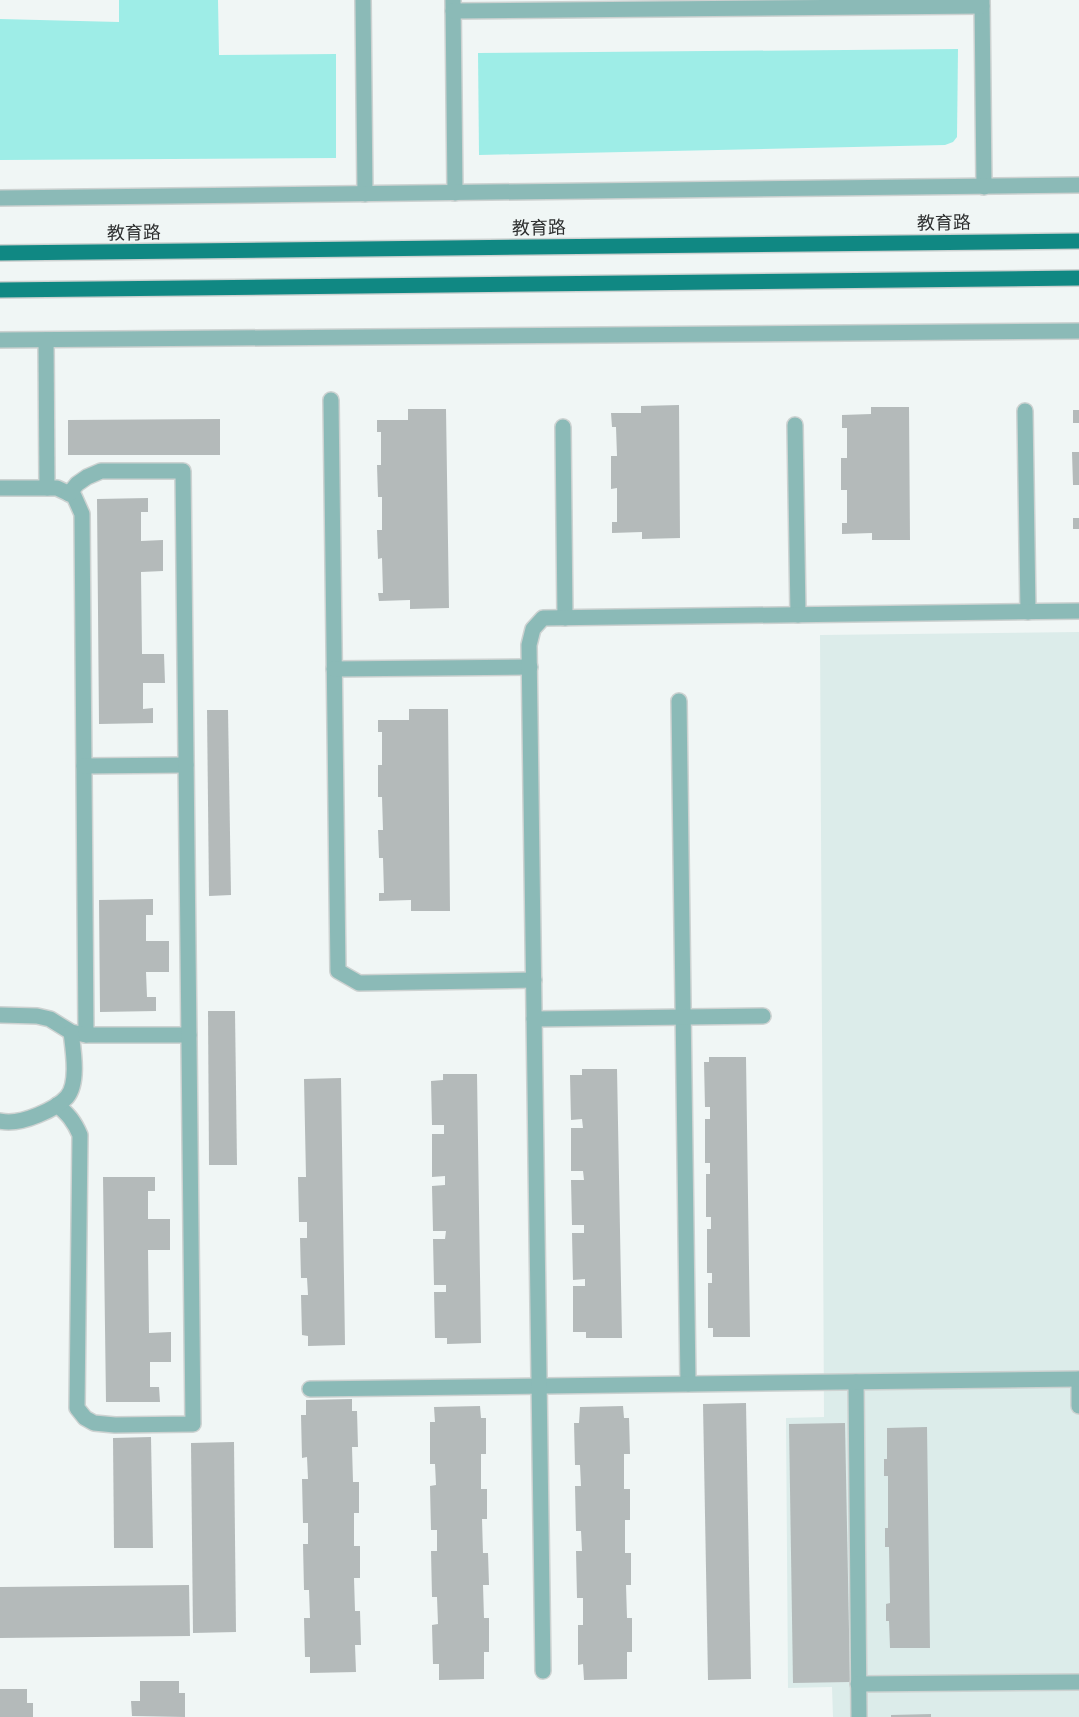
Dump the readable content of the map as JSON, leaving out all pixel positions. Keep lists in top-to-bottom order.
{
  "streets": {
    "main road": ["教育路"]
  }
}
